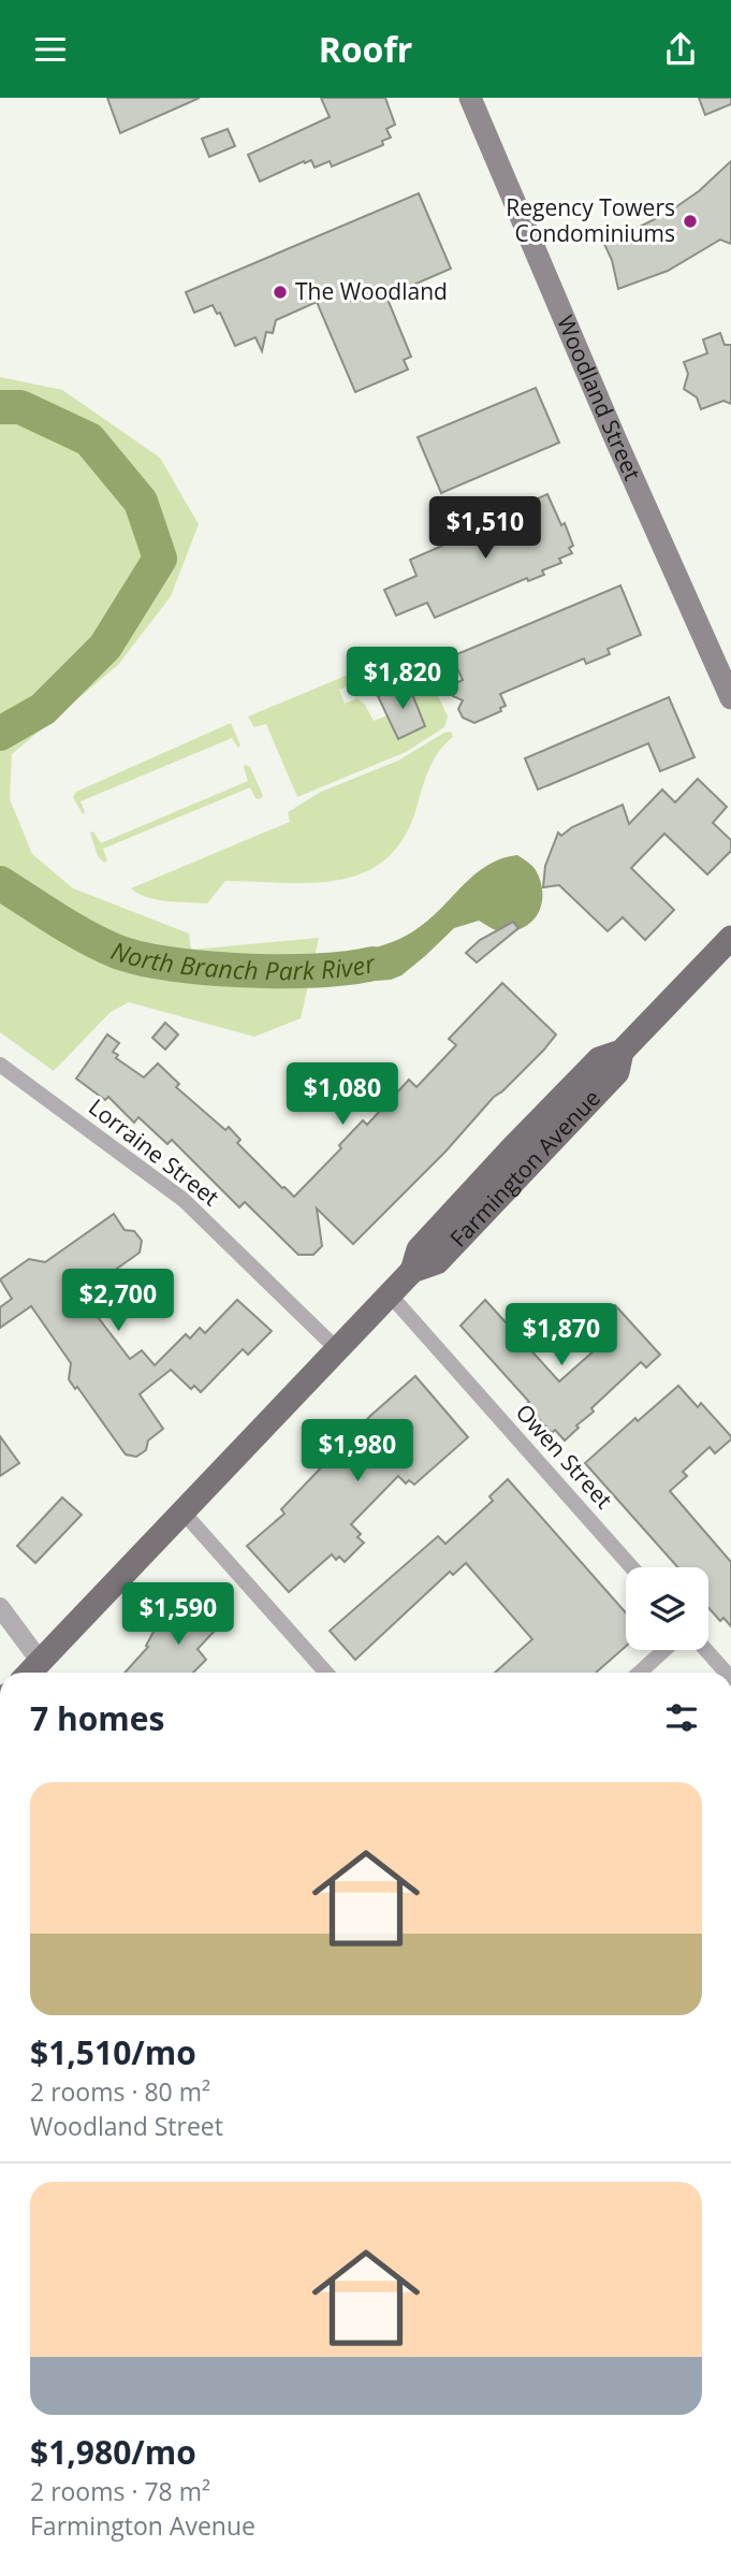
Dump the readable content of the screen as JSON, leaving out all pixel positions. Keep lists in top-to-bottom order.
{
  "streets": {
    "main road": ["Woodland Street", "Farmington Avenue"],
    "street": ["Lorraine Street", "Owen Street"]
  },
  "crossings": [
    ["Lorraine Street", "Farmington Avenue"],
    ["Farmington Avenue", "Owen Street"]
  ],
  "water": ["North Branch Park River"],
  "places": ["Regency Towers Condominiums", "The Woodland"],
  "page": {
    "header": "Roofr",
    "price": [
      "$1,510",
      "$1,820",
      "$1,080",
      "$2,700",
      "$1,870",
      "$1,980",
      "$1,590"
    ],
    "heading": "7 homes",
    "list": [
      {
        "name": "$1,510/mo",
        "note": "2 rooms · 80 m² · Woodland Street"
      },
      {
        "name": "$1,980/mo",
        "note": "2 rooms · 78 m² · Farmington Avenue"
      }
    ]
  }
}
